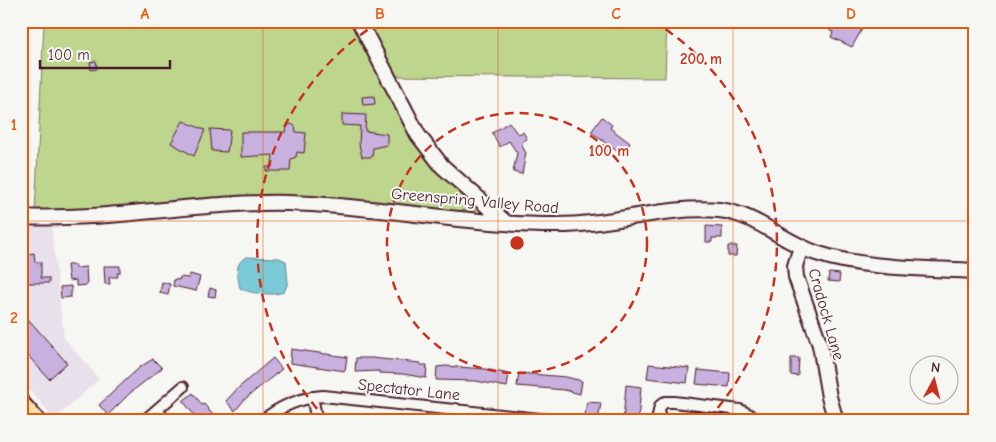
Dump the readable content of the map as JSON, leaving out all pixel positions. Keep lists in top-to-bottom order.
{
  "streets": {
    "main road": ["Greenspring Valley Road", "Cradock Lane"],
    "street": ["Spectator Lane"]
  },
  "crossings": [
    ["Greenspring Valley Road", "Cradock Lane"]
  ],
  "scale_bar": "100 m",
  "north": "top",
  "grid": {
    "columns": [
      "A",
      "B",
      "C",
      "D"
    ],
    "rows": ["1", "2"]
  },
  "rings": ["200 m", "100 m"]
}
